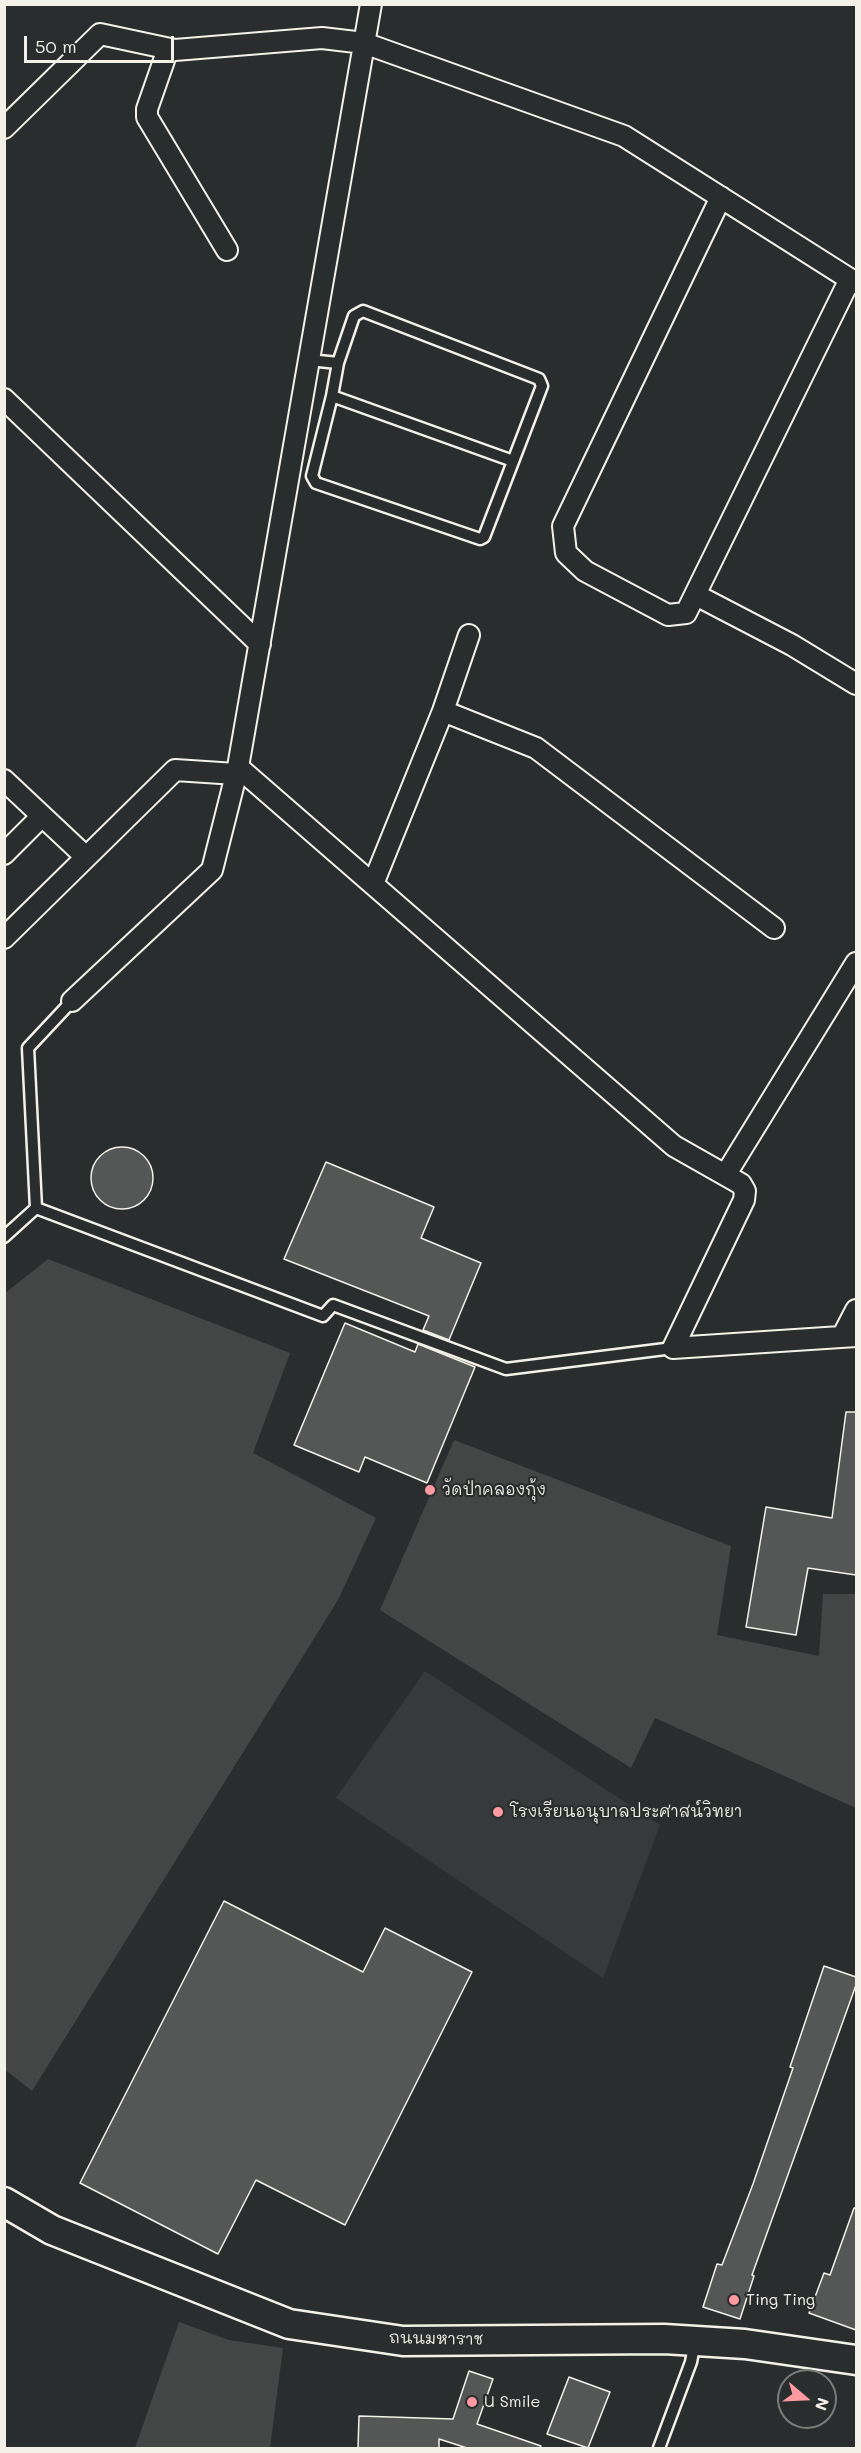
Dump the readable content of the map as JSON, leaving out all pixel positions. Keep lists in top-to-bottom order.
{
  "streets": {
    "street": ["ถนนมหาราช"]
  },
  "places": [
    "วัดป่าคลองกุ้ง",
    "โรงเรียนอนุบาลประศาสน์วิทยา",
    "Ting Ting",
    "U Smile"
  ],
  "scale_bar": "50 m",
  "north": "right"
}
